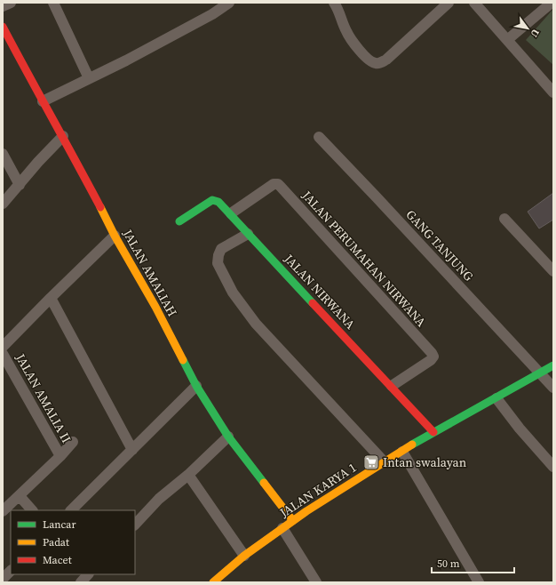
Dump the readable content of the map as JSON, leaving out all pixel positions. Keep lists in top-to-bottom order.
{
  "streets": {
    "street": [
      "GANG TANJUNG",
      "JALAN PERUMAHAN NIRWANA",
      "JALAN AMALIAH",
      "JALAN NIRWANA",
      "JALAN AMALIA II",
      "JALAN KARYA 1"
    ]
  },
  "crossings": [
    ["GANG TANJUNG", "JALAN KARYA 1"],
    ["JALAN PERUMAHAN NIRWANA", "JALAN NIRWANA"],
    ["JALAN AMALIAH", "JALAN KARYA 1"],
    ["JALAN NIRWANA", "JALAN KARYA 1"]
  ],
  "places": {
    "supermarket": ["Intan swalayan"]
  },
  "legend": ["Lancar", "Padat", "Macet"],
  "scale_bar": "50 m",
  "north": "bottom right"
}
